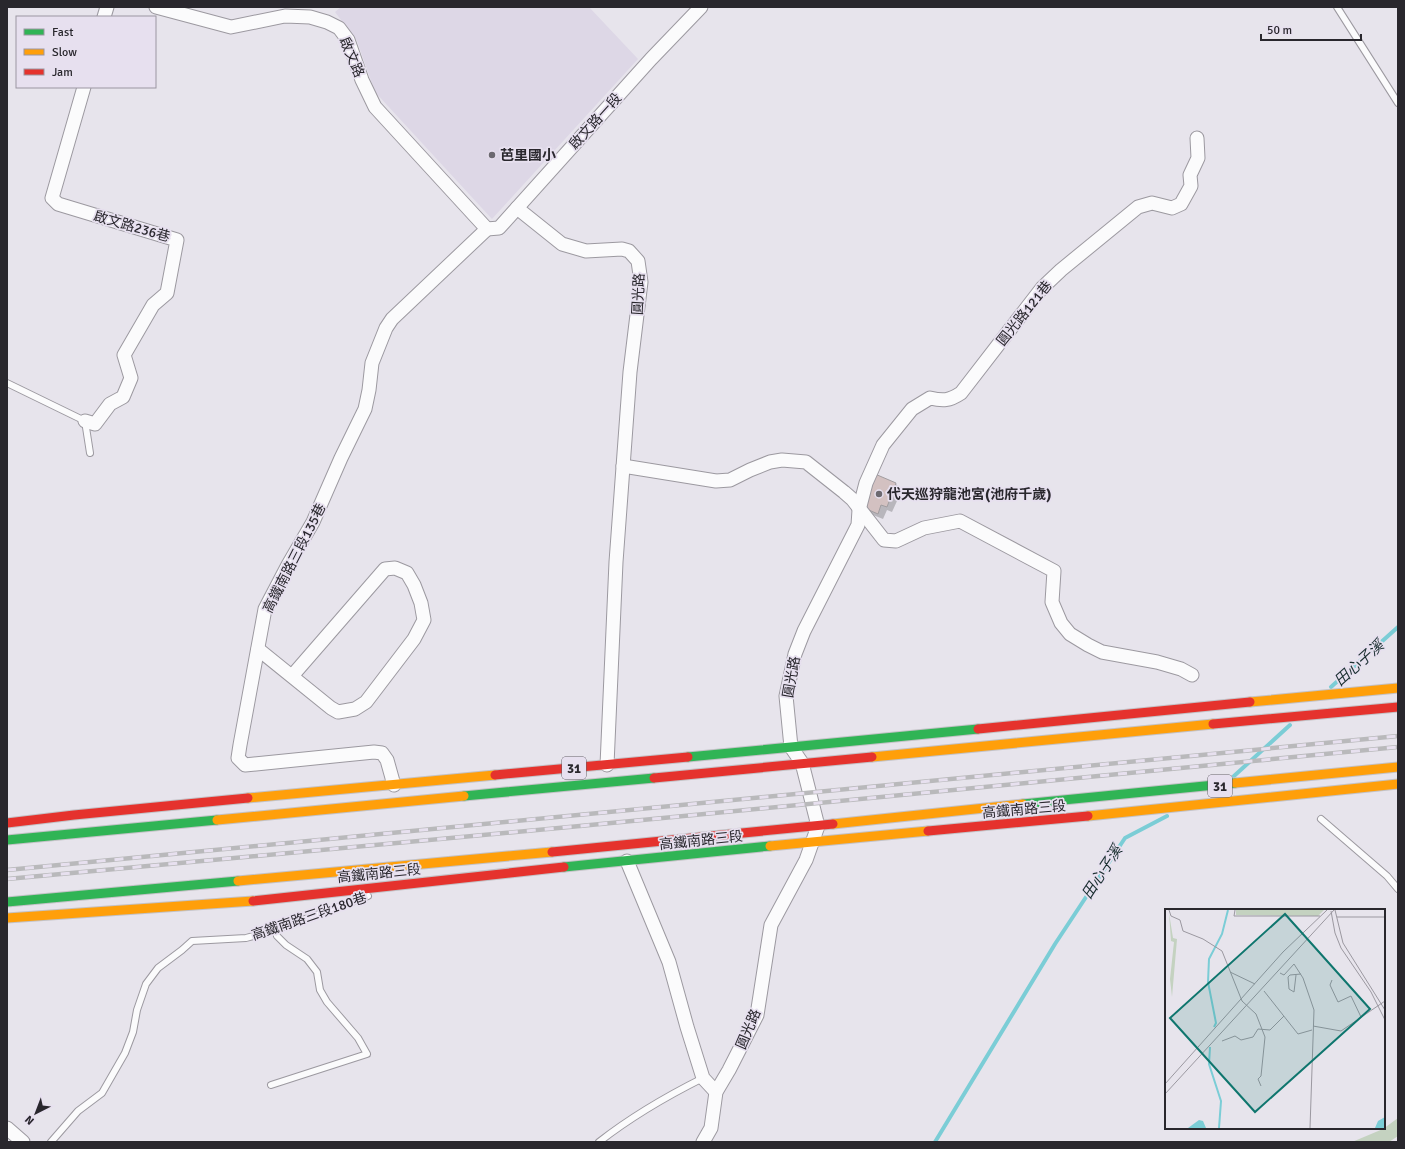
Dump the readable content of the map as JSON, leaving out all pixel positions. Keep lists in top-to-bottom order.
{
  "streets": {
    "main road": ["31", "高鐵南路三段"],
    "street": [
      "啟文路",
      "啟文路一段",
      "啟文路236巷",
      "圓光路",
      "圓光路121巷",
      "高鐵南路三段135巷"
    ],
    "lane": ["高鐵南路三段180巷"]
  },
  "crossings": [
    ["啟文路", "啟文路一段"],
    ["啟文路", "高鐵南路三段135巷"],
    ["啟文路一段", "圓光路"],
    ["啟文路一段", "高鐵南路三段135巷"],
    ["圓光路", "圓光路121巷"],
    ["圓光路", "31"],
    ["圓光路", "高鐵南路三段"],
    ["高鐵南路三段135巷", "31"],
    ["高鐵南路三段", "高鐵南路三段180巷"]
  ],
  "water": ["田心子溪"],
  "places": ["芭里國小", "代天巡狩龍池宮(池府千歲)"],
  "legend": ["Fast", "Slow", "Jam"],
  "scale_bar": "50 m",
  "north": "bottom left"
}
